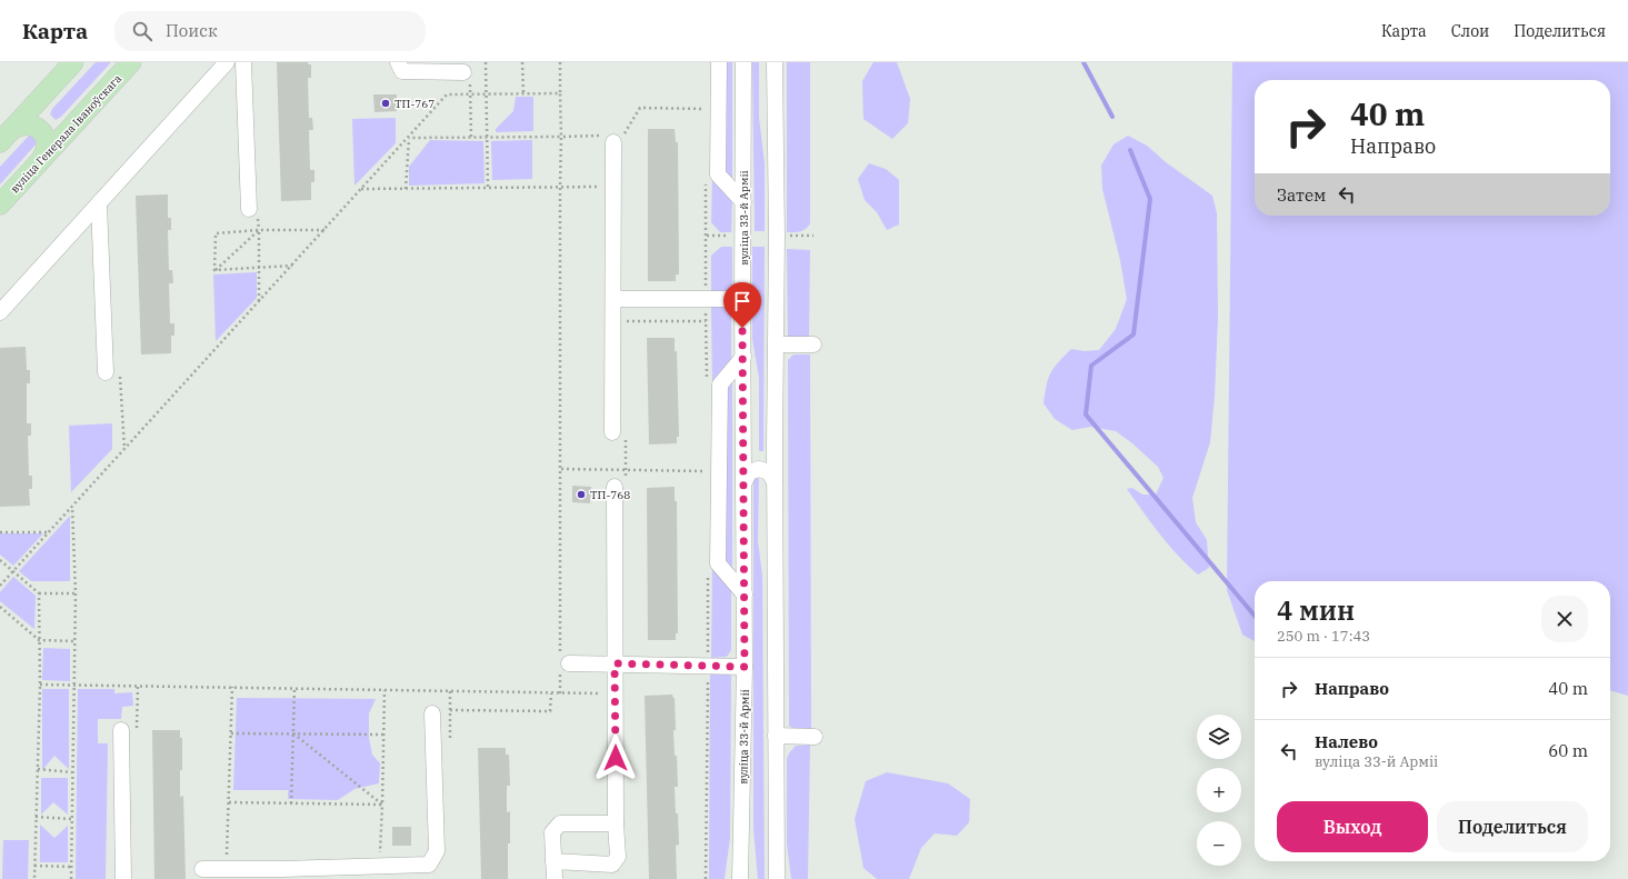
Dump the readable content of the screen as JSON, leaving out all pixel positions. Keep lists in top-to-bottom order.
{
  "streets": {
    "main road": ["вуліца Генерала Іваноўскага"],
    "street": ["вуліца 33-й Арміі"]
  },
  "places": ["ТП-767", "ТП-768"],
  "page": {
    "header": "Карта",
    "search": "Поиск",
    "nav": ["Карта", "Слои", "Поделиться"],
    "turn": ["40 m", "Направо"],
    "then": "Затем",
    "heading": ["4 мин", "250 m · 17:43"],
    "list": [
      {
        "name": "Направо",
        "value": "40 m"
      },
      {
        "name": "Налево",
        "note": "вуліца 33-й Арміі",
        "value": "60 m"
      }
    ],
    "map_buttons": ["+", "−"],
    "buttons": ["Выход", "Поделиться"]
  }
}
